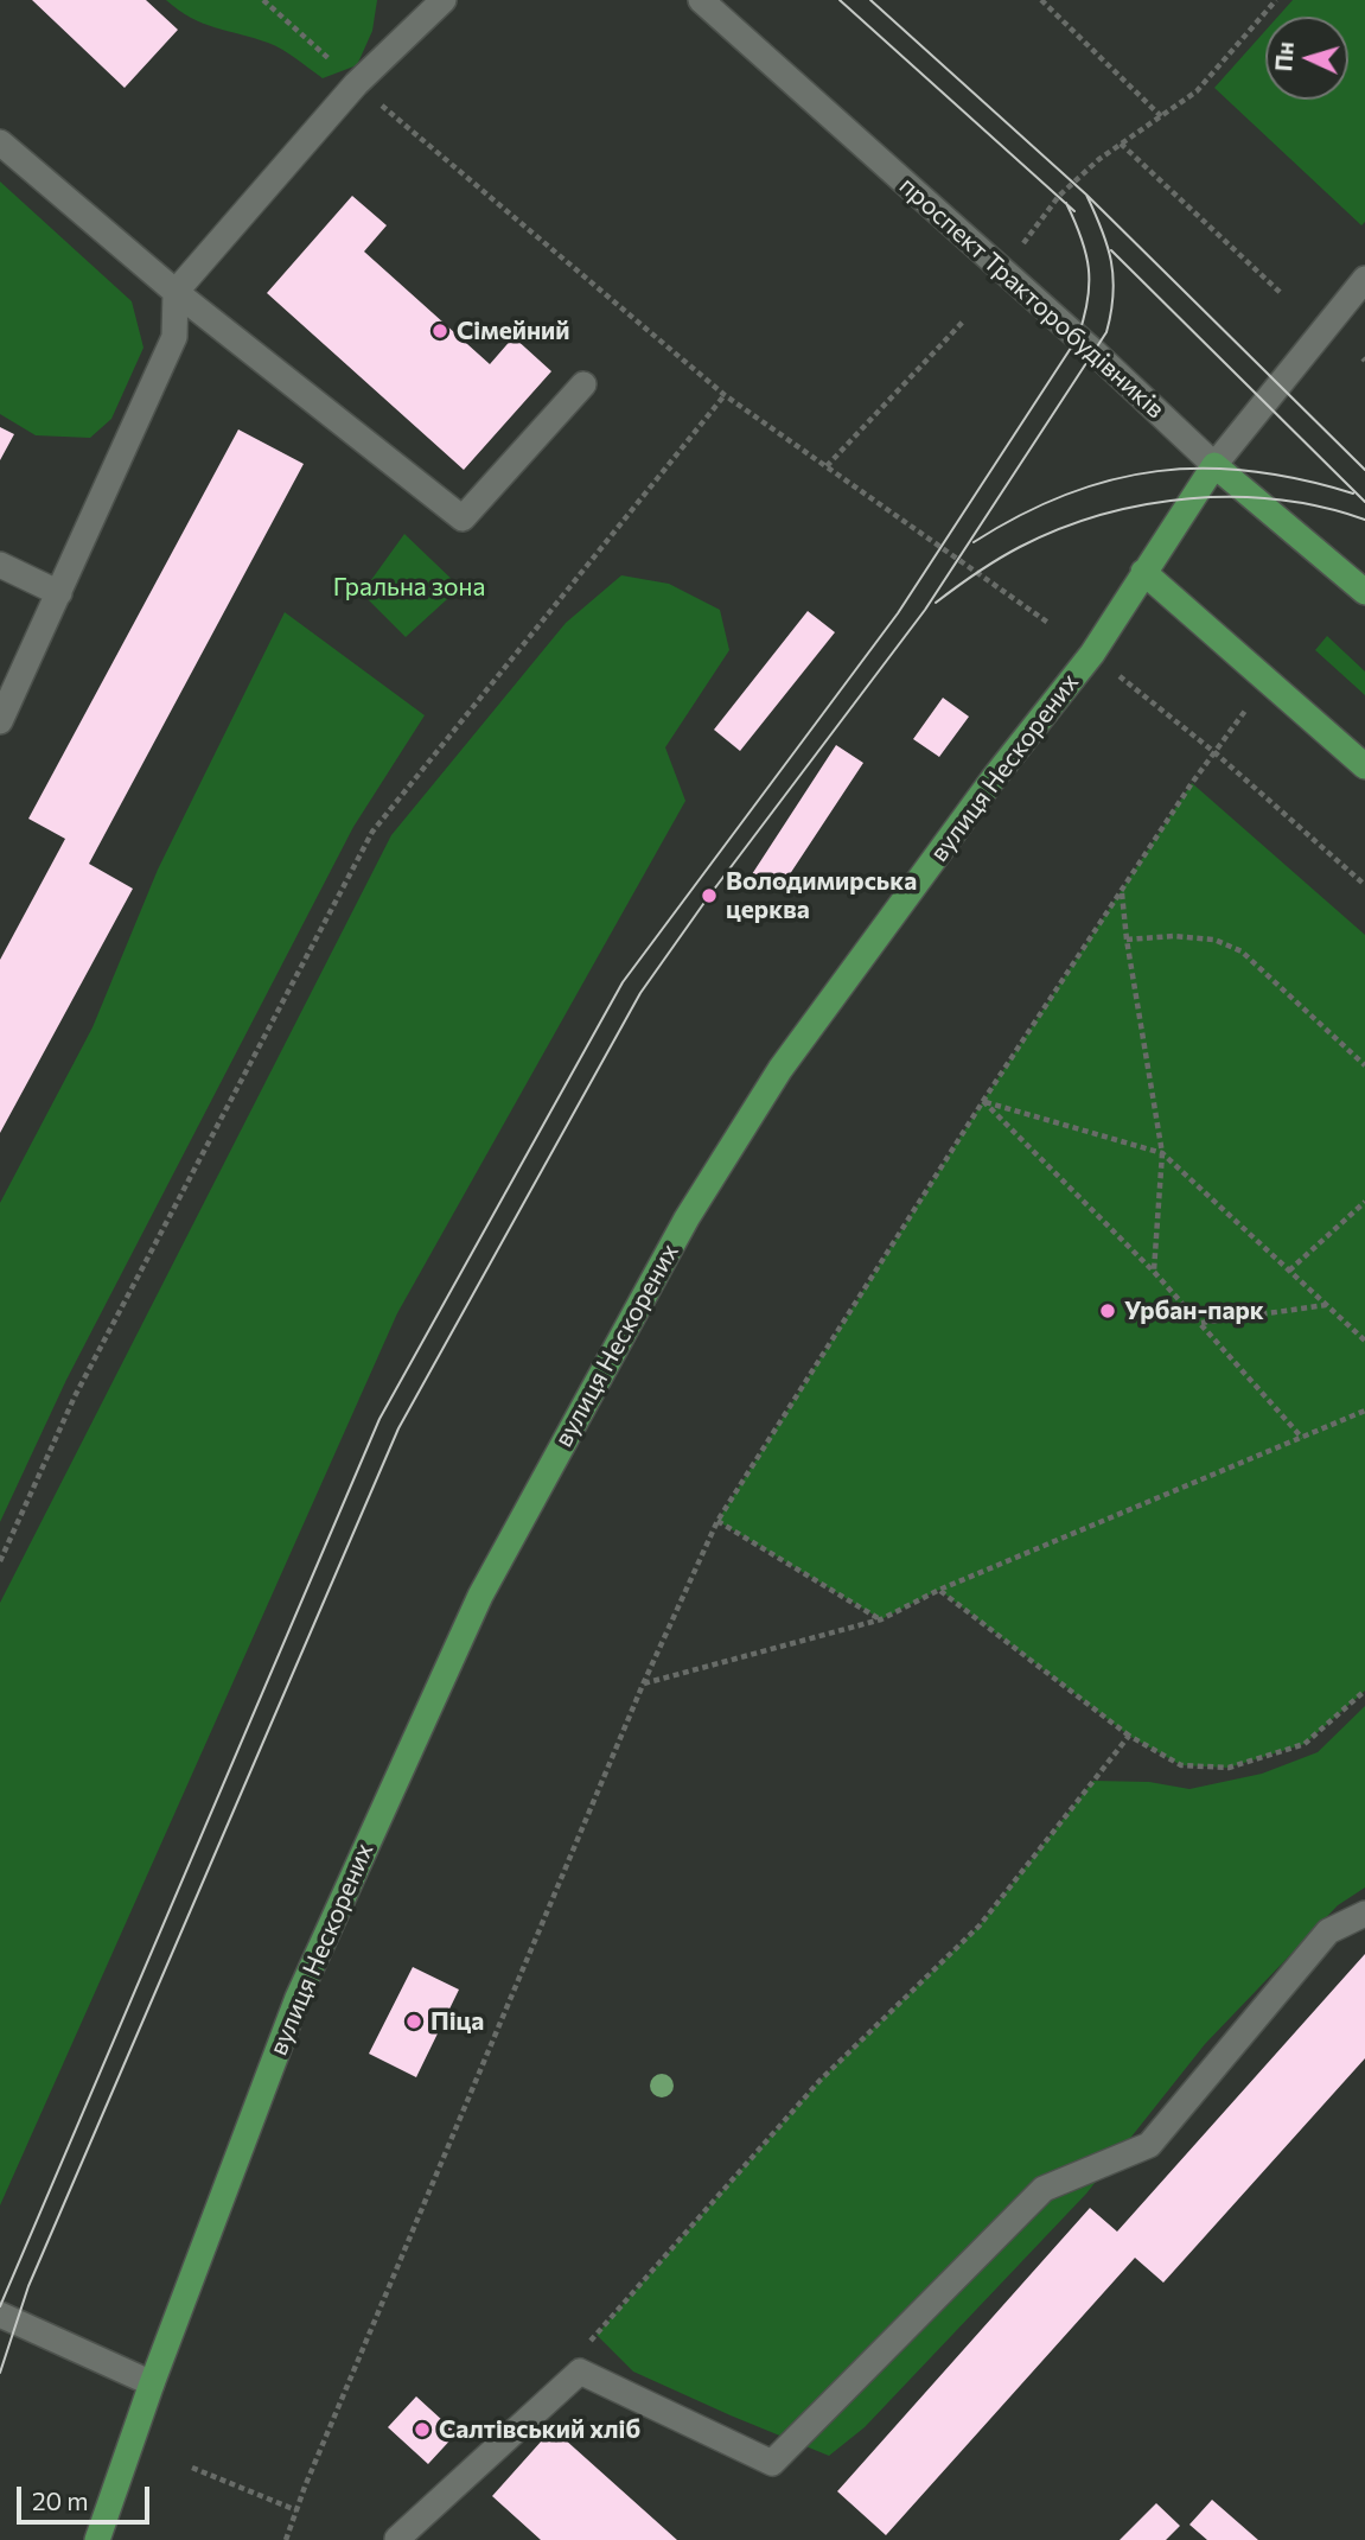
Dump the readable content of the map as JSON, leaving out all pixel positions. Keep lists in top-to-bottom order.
{
  "streets": {
    "main road": ["проспект Тракторобудівників", "вулиця Нескорених"]
  },
  "crossings": [
    ["проспект Тракторобудівників", "вулиця Нескорених"]
  ],
  "parks": ["Гральна зона"],
  "places": [
    "Сімейний",
    "Володимирська церква",
    "Урбан-парк",
    "Піца",
    "Салтівський хліб"
  ],
  "scale_bar": "20 m",
  "north": "left"
}
